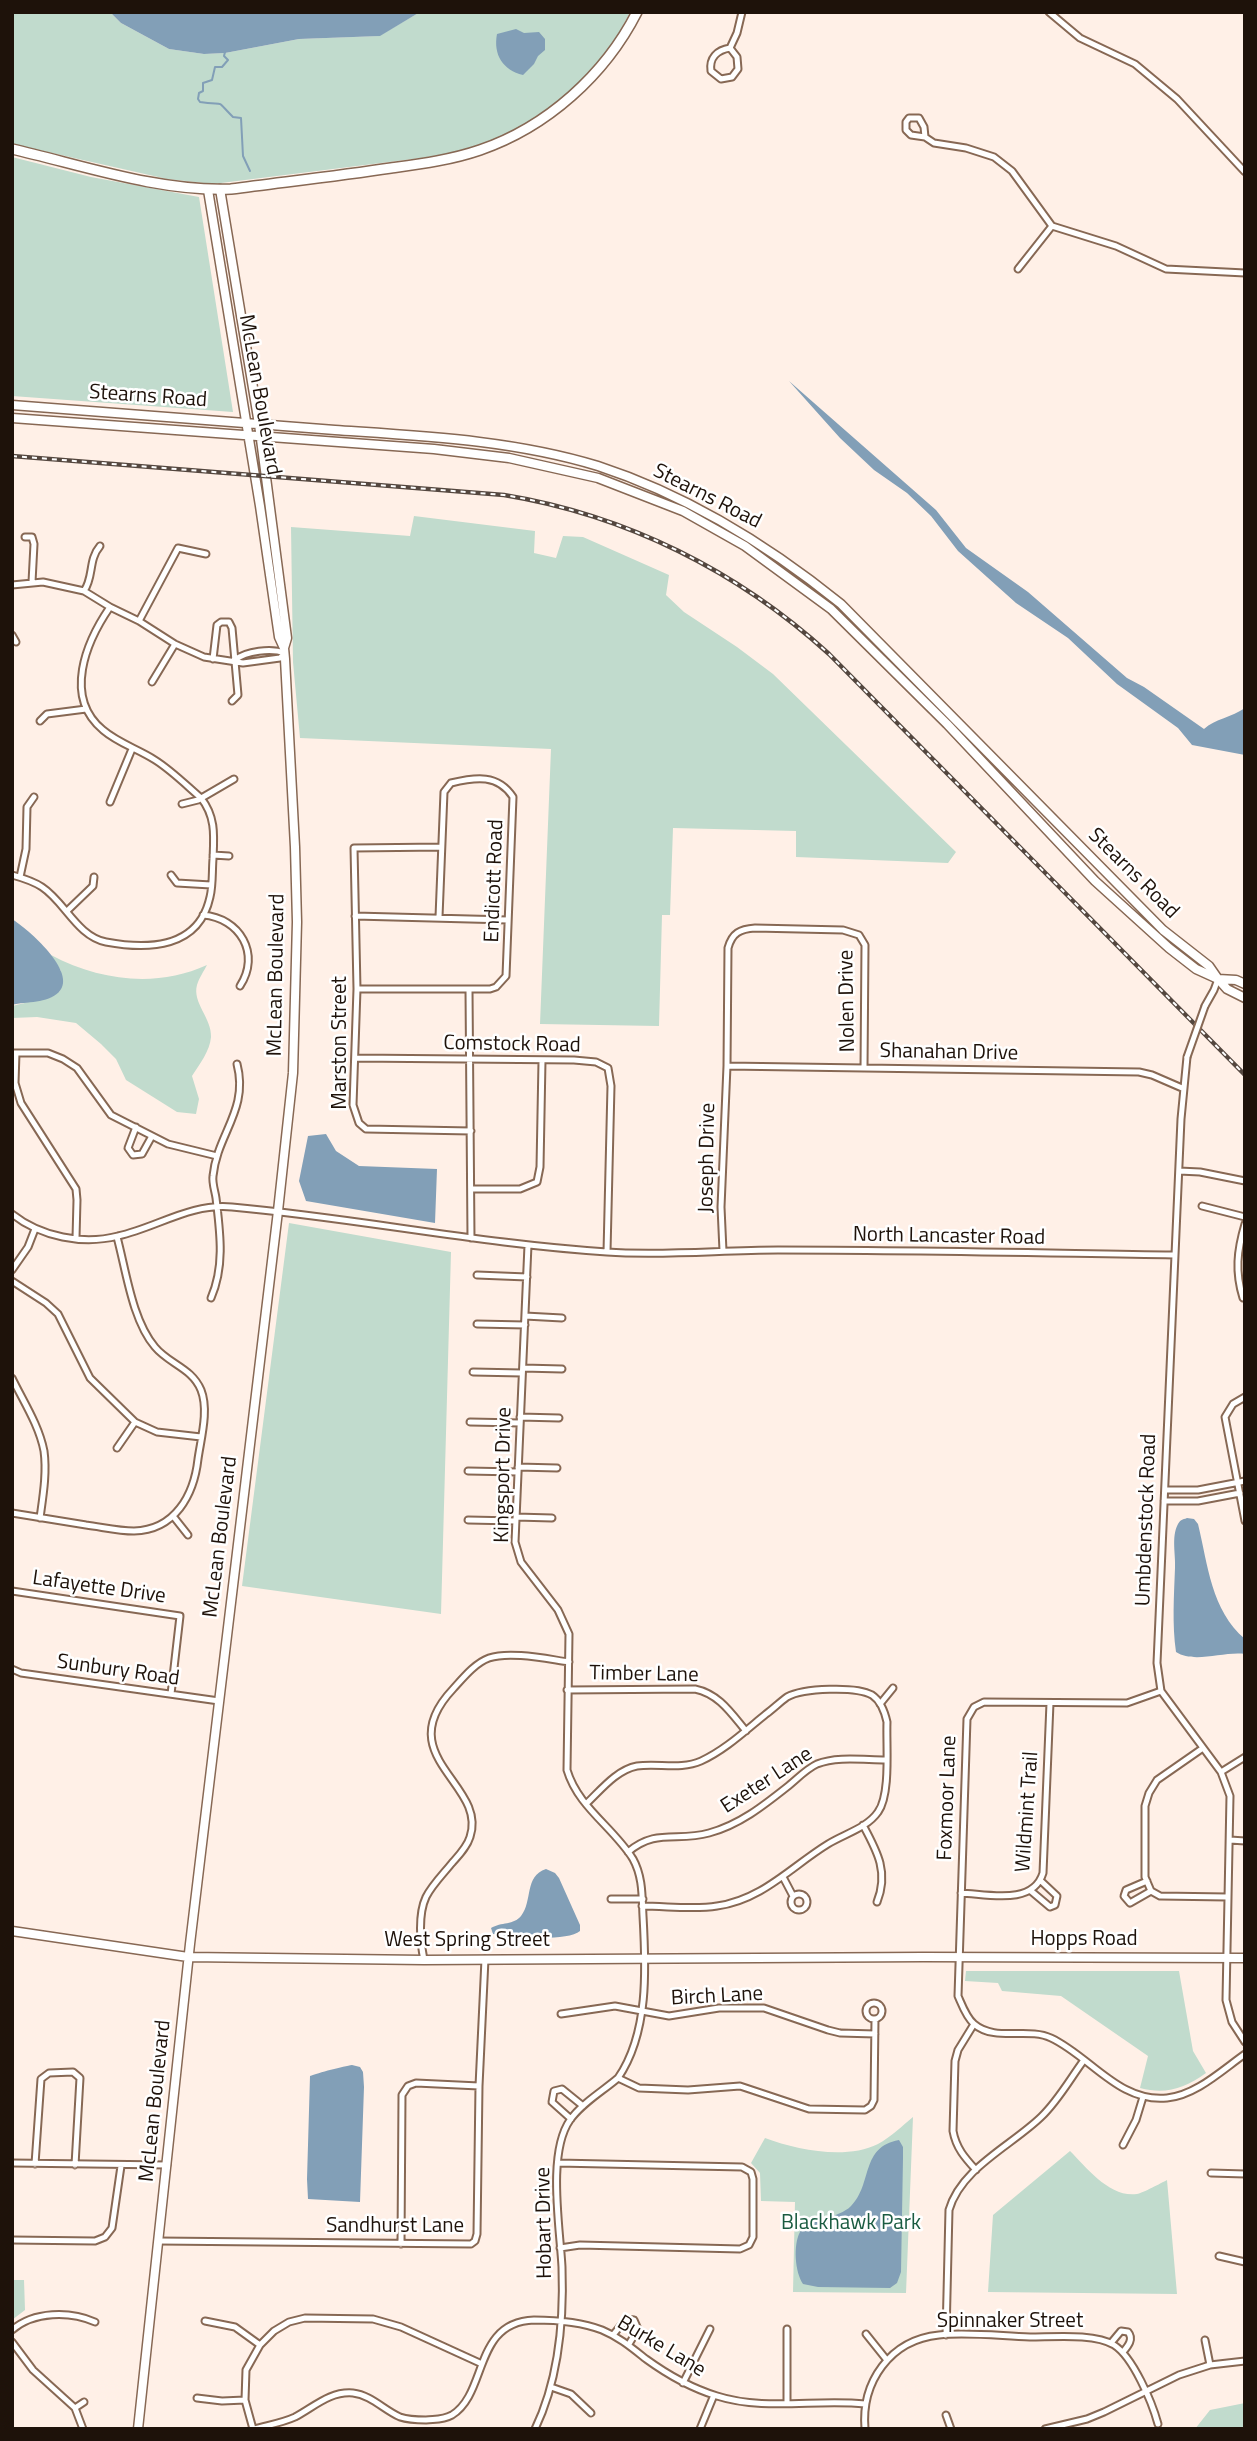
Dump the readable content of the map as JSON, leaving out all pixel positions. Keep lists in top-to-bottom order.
{
  "streets": {
    "main road": [
      "McLean Boulevard",
      "Stearns Road",
      "Hopps Road",
      "West Spring Street"
    ],
    "street": [
      "Endicott Road",
      "Nolen Drive",
      "Marston Street",
      "Comstock Road",
      "Shanahan Drive",
      "Joseph Drive",
      "North Lancaster Road",
      "Kingsport Drive",
      "Umbdenstock Road",
      "Lafayette Drive",
      "Sunbury Road",
      "Timber Lane",
      "Exeter Lane",
      "Foxmoor Lane",
      "Wildmint Trail",
      "Birch Lane",
      "Hobart Drive",
      "Sandhurst Lane",
      "Spinnaker Street",
      "Burke Lane"
    ]
  },
  "crossings": [
    ["McLean Boulevard", "Stearns Road"],
    ["McLean Boulevard", "North Lancaster Road"],
    ["McLean Boulevard", "Sunbury Road"],
    ["McLean Boulevard", "West Spring Street"],
    ["McLean Boulevard", "Sandhurst Lane"],
    ["Stearns Road", "Umbdenstock Road"],
    ["Endicott Road", "Marston Street"],
    ["Nolen Drive", "Shanahan Drive"],
    ["Nolen Drive", "Joseph Drive"],
    ["Marston Street", "Comstock Road"],
    ["Comstock Road", "North Lancaster Road"],
    ["Shanahan Drive", "Joseph Drive"],
    ["Shanahan Drive", "Umbdenstock Road"],
    ["Joseph Drive", "North Lancaster Road"],
    ["North Lancaster Road", "Kingsport Drive"],
    ["North Lancaster Road", "Umbdenstock Road"],
    ["Kingsport Drive", "Timber Lane"],
    ["Kingsport Drive", "Exeter Lane"],
    ["Kingsport Drive", "West Spring Street"],
    ["Kingsport Drive", "Hobart Drive"],
    ["Umbdenstock Road", "Foxmoor Lane"],
    ["Lafayette Drive", "Sunbury Road"],
    ["Foxmoor Lane", "Wildmint Trail"],
    ["Foxmoor Lane", "Hopps Road"],
    ["Hopps Road", "West Spring Street"],
    ["West Spring Street", "Hobart Drive"],
    ["West Spring Street", "Sandhurst Lane"],
    ["Birch Lane", "Hobart Drive"],
    ["Hobart Drive", "Burke Lane"],
    ["Spinnaker Street", "Burke Lane"]
  ],
  "parks": ["Blackhawk Park"]
}
